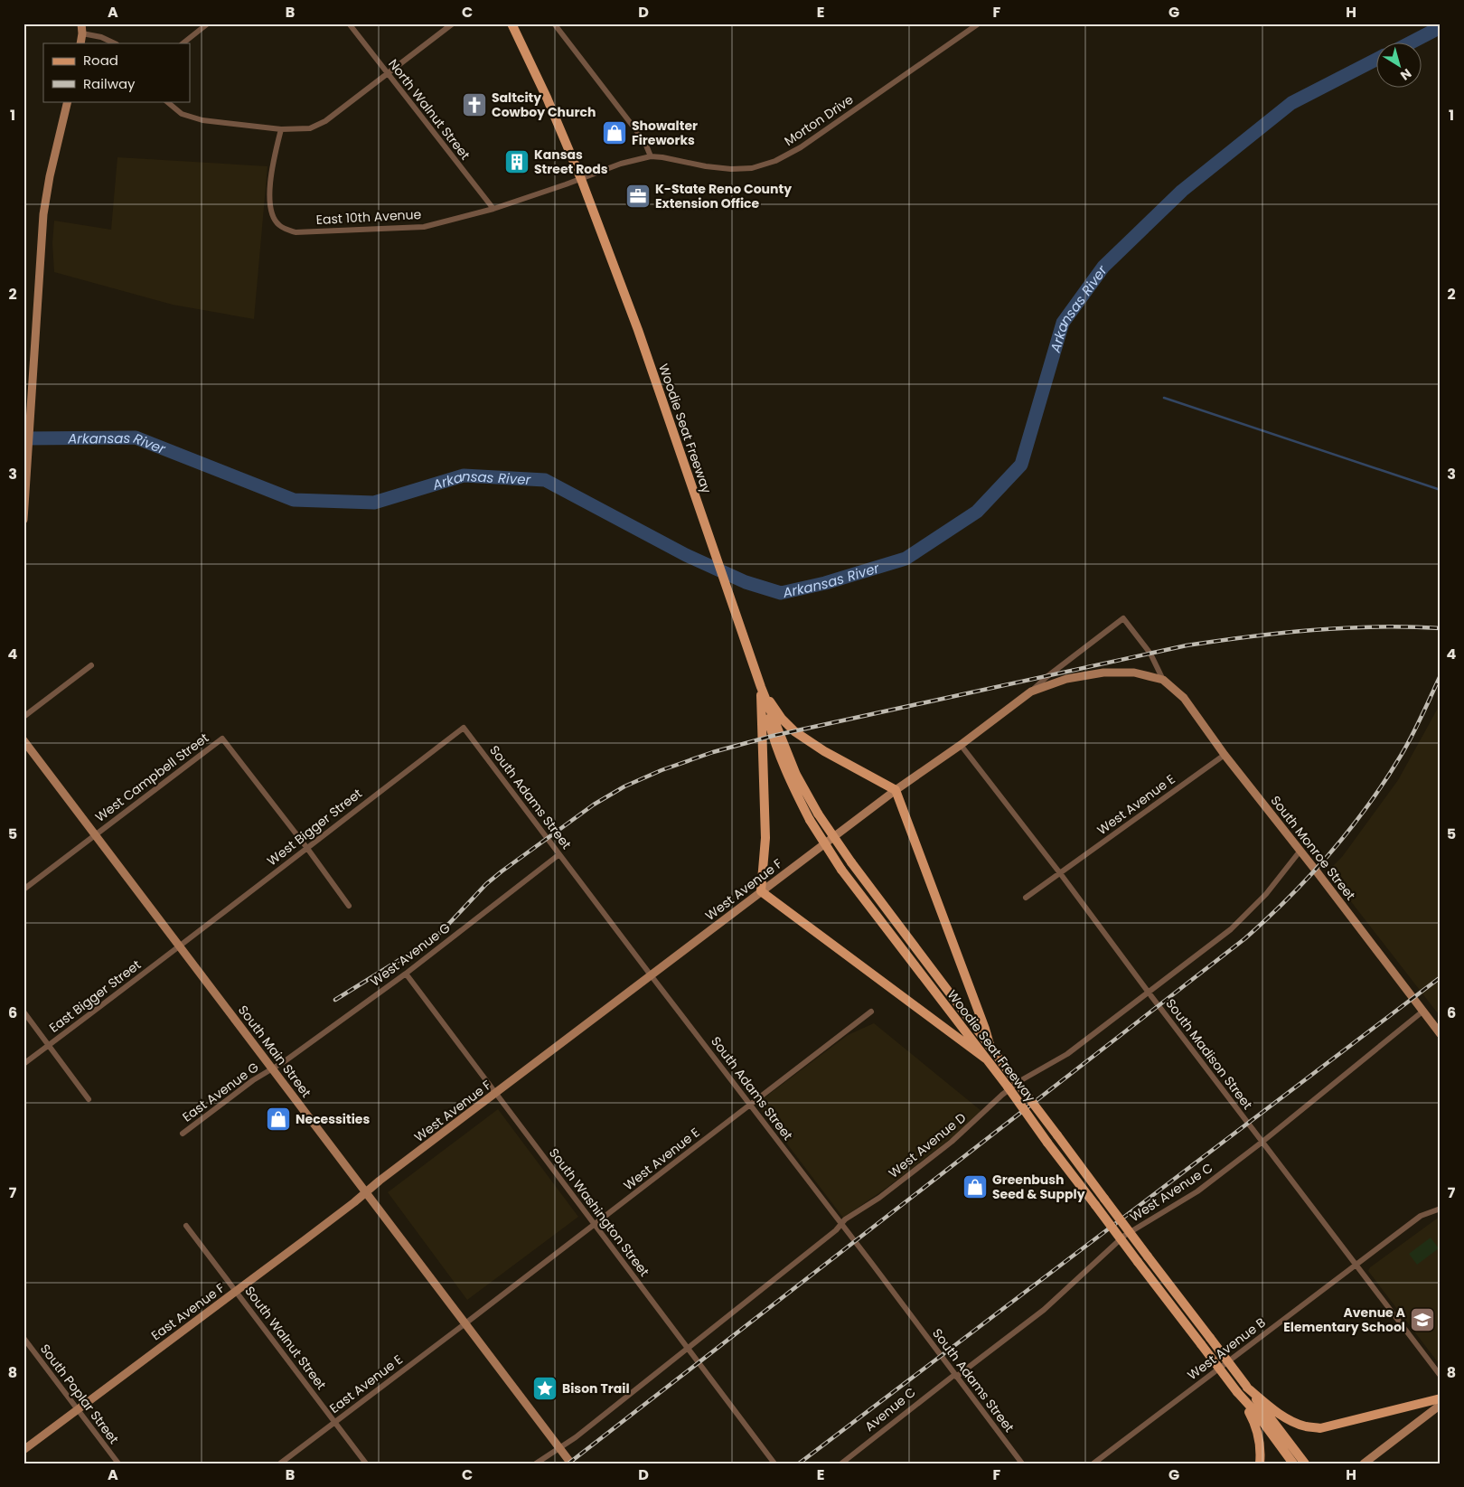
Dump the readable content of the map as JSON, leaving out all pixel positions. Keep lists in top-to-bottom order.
{
  "streets": {
    "main road": ["Woodie Seat Freeway"],
    "street": [
      "North Walnut Street",
      "Morton Drive",
      "East 10th Avenue",
      "West Campbell Street",
      "South Adams Street",
      "West Avenue E",
      "West Bigger Street",
      "South Monroe Street",
      "West Avenue F",
      "West Avenue G",
      "East Bigger Street",
      "South Main Street",
      "South Madison Street",
      "East Avenue G",
      "West Avenue D",
      "West Avenue C",
      "South Washington Street",
      "East Avenue F",
      "South Walnut Street",
      "West Avenue B",
      "East Avenue E",
      "South Poplar Street",
      "Avenue C"
    ]
  },
  "crossings": [
    ["North Walnut Street", "East 10th Avenue"],
    ["Morton Drive", "East 10th Avenue"],
    ["Morton Drive", "Woodie Seat Freeway"],
    ["East 10th Avenue", "Woodie Seat Freeway"],
    ["West Campbell Street", "West Bigger Street"],
    ["West Campbell Street", "South Main Street"],
    ["South Adams Street", "West Avenue E"],
    ["South Adams Street", "West Bigger Street"],
    ["South Adams Street", "West Avenue F"],
    ["South Adams Street", "West Avenue G"],
    ["South Adams Street", "West Avenue D"],
    ["South Adams Street", "West Avenue C"],
    ["South Adams Street", "Avenue C"],
    ["West Avenue E", "South Monroe Street"],
    ["West Avenue E", "South Main Street"],
    ["West Avenue E", "South Madison Street"],
    ["West Avenue E", "South Washington Street"],
    ["West Avenue E", "East Avenue E"],
    ["West Bigger Street", "East Bigger Street"],
    ["West Bigger Street", "South Main Street"],
    ["South Monroe Street", "West Avenue F"],
    ["South Monroe Street", "West Avenue D"],
    ["South Monroe Street", "West Avenue C"],
    ["West Avenue F", "South Main Street"],
    ["West Avenue F", "South Madison Street"],
    ["West Avenue F", "South Washington Street"],
    ["West Avenue F", "East Avenue F"],
    ["West Avenue G", "South Main Street"],
    ["West Avenue G", "East Avenue G"],
    ["West Avenue G", "South Washington Street"],
    ["East Bigger Street", "South Main Street"],
    ["South Main Street", "East Avenue G"],
    ["South Main Street", "West Avenue D"],
    ["South Main Street", "East Avenue F"],
    ["South Main Street", "East Avenue E"],
    ["South Madison Street", "West Avenue D"],
    ["South Madison Street", "West Avenue C"],
    ["South Madison Street", "West Avenue B"],
    ["West Avenue D", "South Washington Street"],
    ["West Avenue C", "Avenue C"],
    ["East Avenue F", "South Walnut Street"],
    ["East Avenue F", "South Poplar Street"],
    ["South Walnut Street", "East Avenue E"]
  ],
  "water": ["Arkansas River"],
  "places": {
    "church": ["Saltcity Cowboy Church"],
    "shop": ["Showalter Fireworks", "Necessities", "Greenbush Seed & Supply"],
    "building": ["Kansas Street Rods"],
    "office": ["K-State Reno County Extension Office"],
    "school or university": ["Avenue A Elementary School"],
    "place": ["Bison Trail"]
  },
  "legend": ["Road", "Railway"],
  "north": "bottom right",
  "grid": {
    "columns": [
      "A",
      "B",
      "C",
      "D",
      "E",
      "F",
      "G",
      "H"
    ],
    "rows": [
      "1",
      "2",
      "3",
      "4",
      "5",
      "6",
      "7",
      "8"
    ]
  }
}
